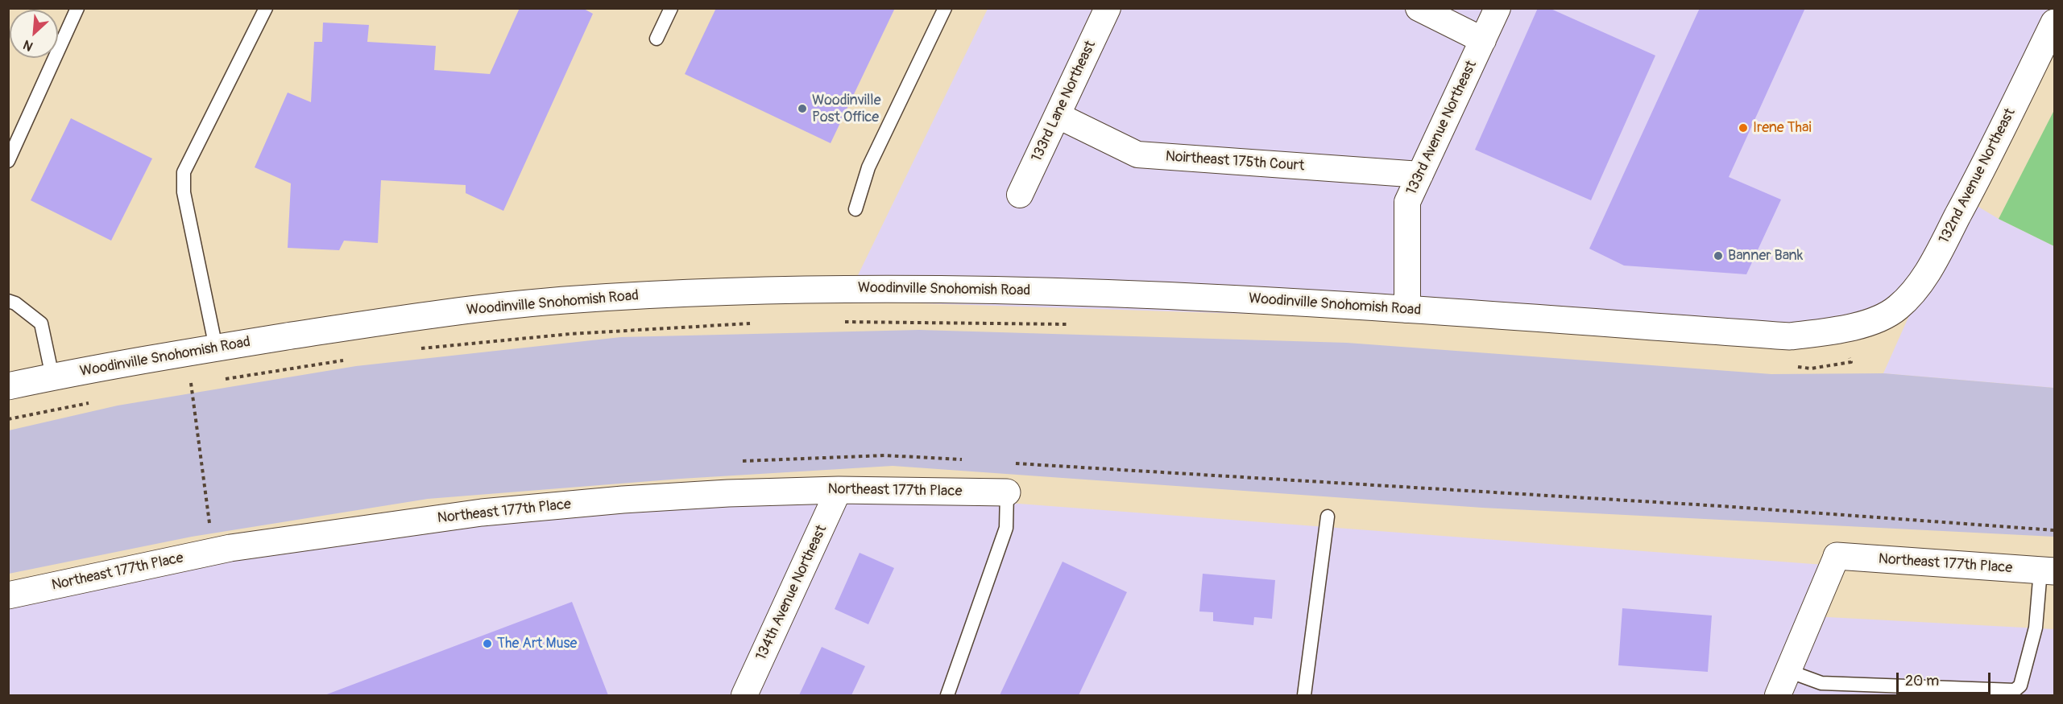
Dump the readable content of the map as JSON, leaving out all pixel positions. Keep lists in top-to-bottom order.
{
  "streets": {
    "main road": ["132nd Avenue Northeast", "Woodinville Snohomish Road", "Northeast 177th Place"],
    "street": [
      "133rd Lane Northeast",
      "133rd Avenue Northeast",
      "Noirtheast 175th Court",
      "134th Avenue Northeast"
    ]
  },
  "crossings": [
    ["133rd Lane Northeast", "Noirtheast 175th Court"],
    ["133rd Avenue Northeast", "Noirtheast 175th Court"],
    ["133rd Avenue Northeast", "Woodinville Snohomish Road"],
    ["132nd Avenue Northeast", "Woodinville Snohomish Road"],
    ["Northeast 177th Place", "134th Avenue Northeast"]
  ],
  "places": [
    "Woodinville Post Office",
    "Irene Thai",
    "Banner Bank",
    "The Art Muse"
  ],
  "scale_bar": "20 m",
  "north": "bottom left"
}
